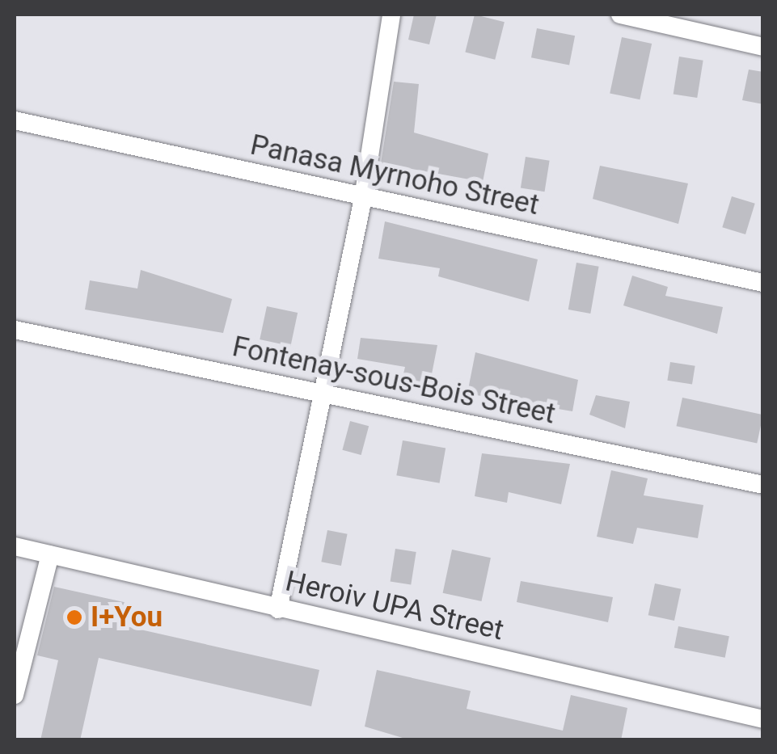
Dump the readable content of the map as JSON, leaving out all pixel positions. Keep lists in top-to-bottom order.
{
  "streets": {
    "street": ["Panasa Myrnoho Street", "Fontenay-sous-Bois Street", "Heroiv UPA Street"]
  },
  "places": ["I+You"]
}
